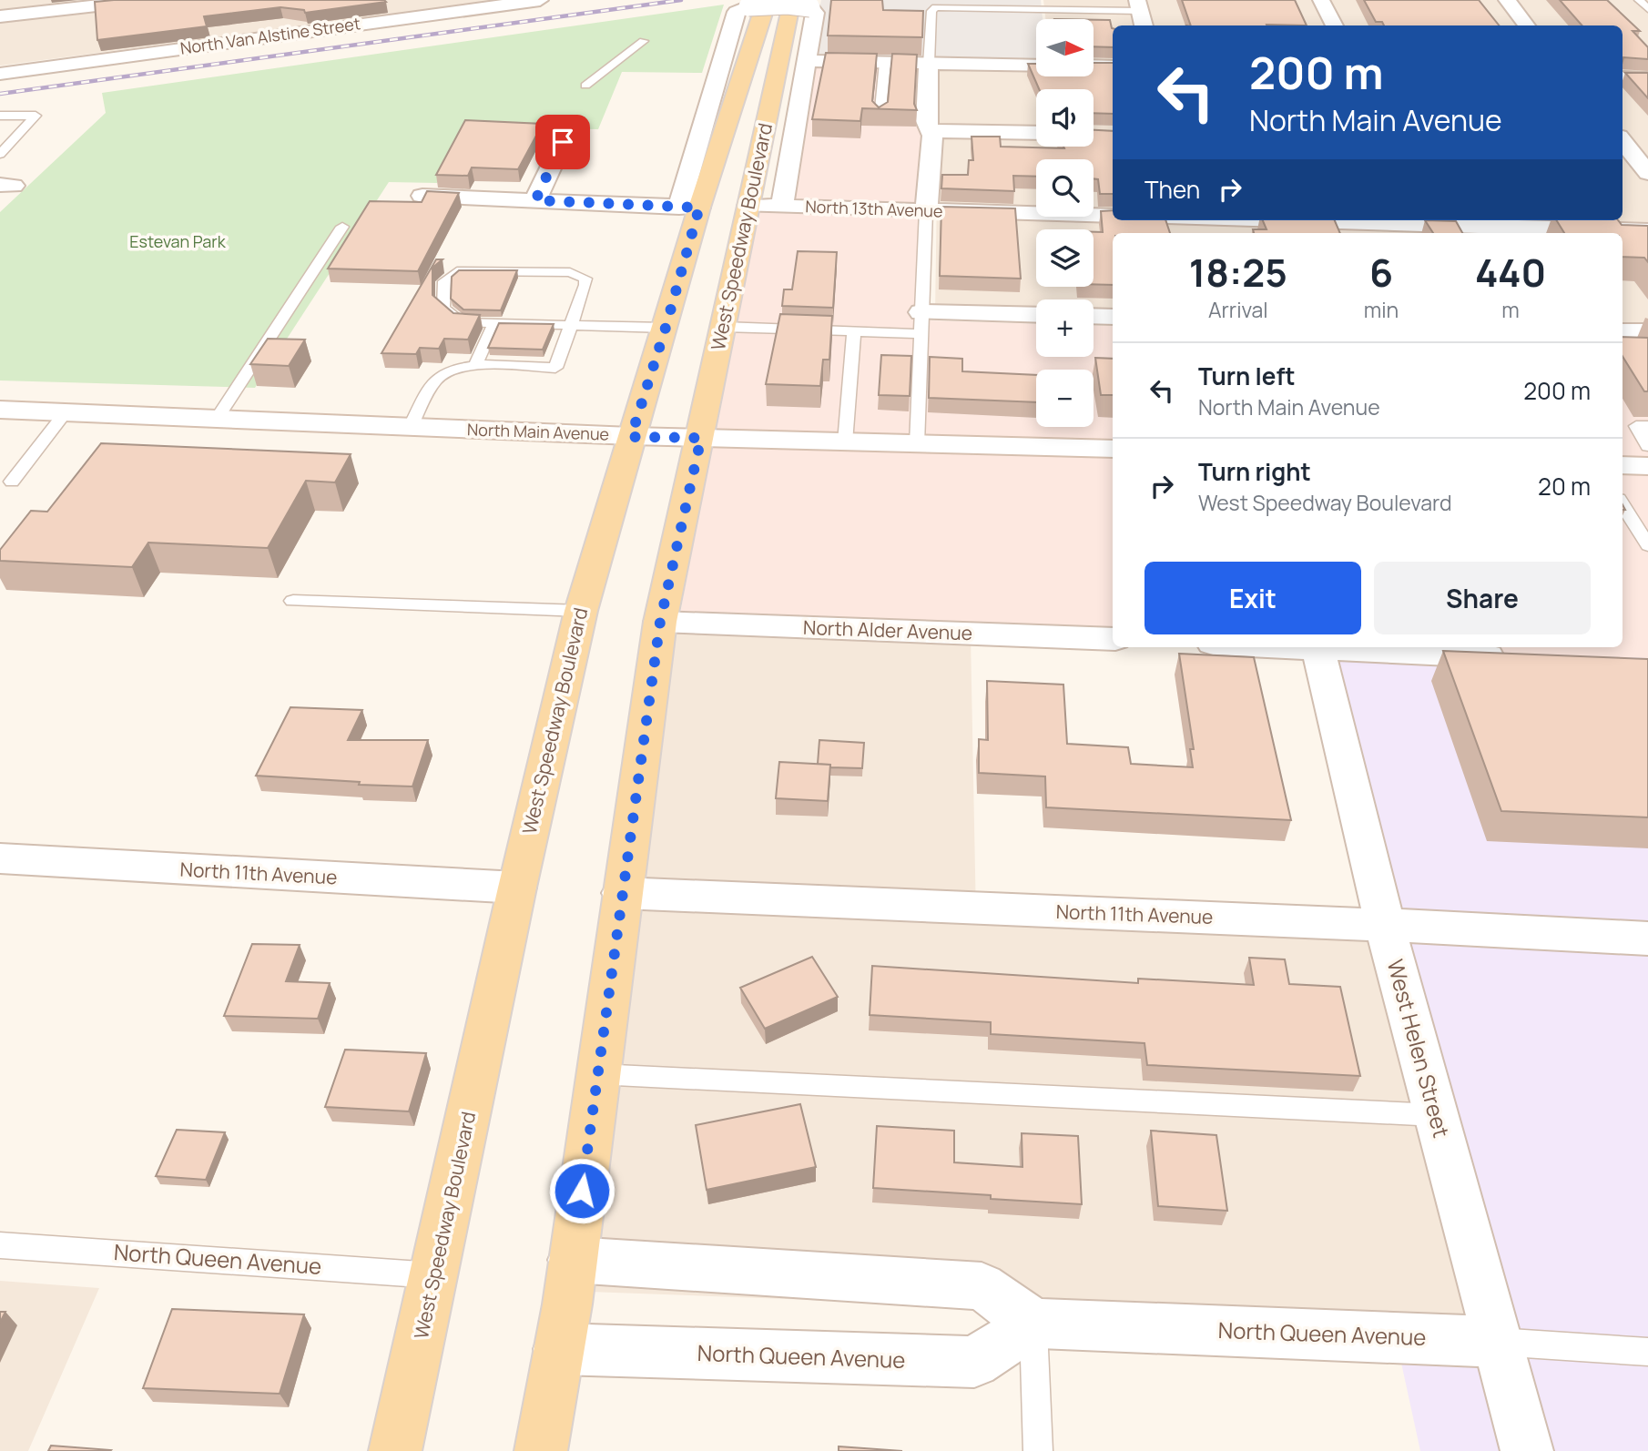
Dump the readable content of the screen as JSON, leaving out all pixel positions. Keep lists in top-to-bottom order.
{
  "streets": {
    "main road": ["West Speedway Boulevard"],
    "street": [
      "North Van Alstine Street",
      "North 13th Avenue",
      "North Main Avenue",
      "North Alder Avenue",
      "North 11th Avenue",
      "West Helen Street",
      "North Queen Avenue"
    ]
  },
  "crossings": [
    ["North 13th Avenue", "West Speedway Boulevard"],
    ["West Speedway Boulevard", "North Main Avenue"],
    ["West Speedway Boulevard", "North Alder Avenue"],
    ["West Speedway Boulevard", "North 11th Avenue"],
    ["West Speedway Boulevard", "North Queen Avenue"],
    ["North 11th Avenue", "West Helen Street"],
    ["West Helen Street", "North Queen Avenue"]
  ],
  "parks": ["Estevan Park"],
  "north": "right",
  "page": {
    "map_buttons": ["+", "−"],
    "turn": ["200 m", "North Main Avenue"],
    "then": "Then",
    "eta": [
      "18:25",
      "Arrival",
      "6",
      "min",
      "440",
      "m"
    ],
    "list": [
      {
        "name": "Turn left",
        "note": "North Main Avenue",
        "value": "200 m"
      },
      {
        "name": "Turn right",
        "note": "West Speedway Boulevard",
        "value": "20 m"
      }
    ],
    "buttons": ["Exit", "Share"]
  }
}
